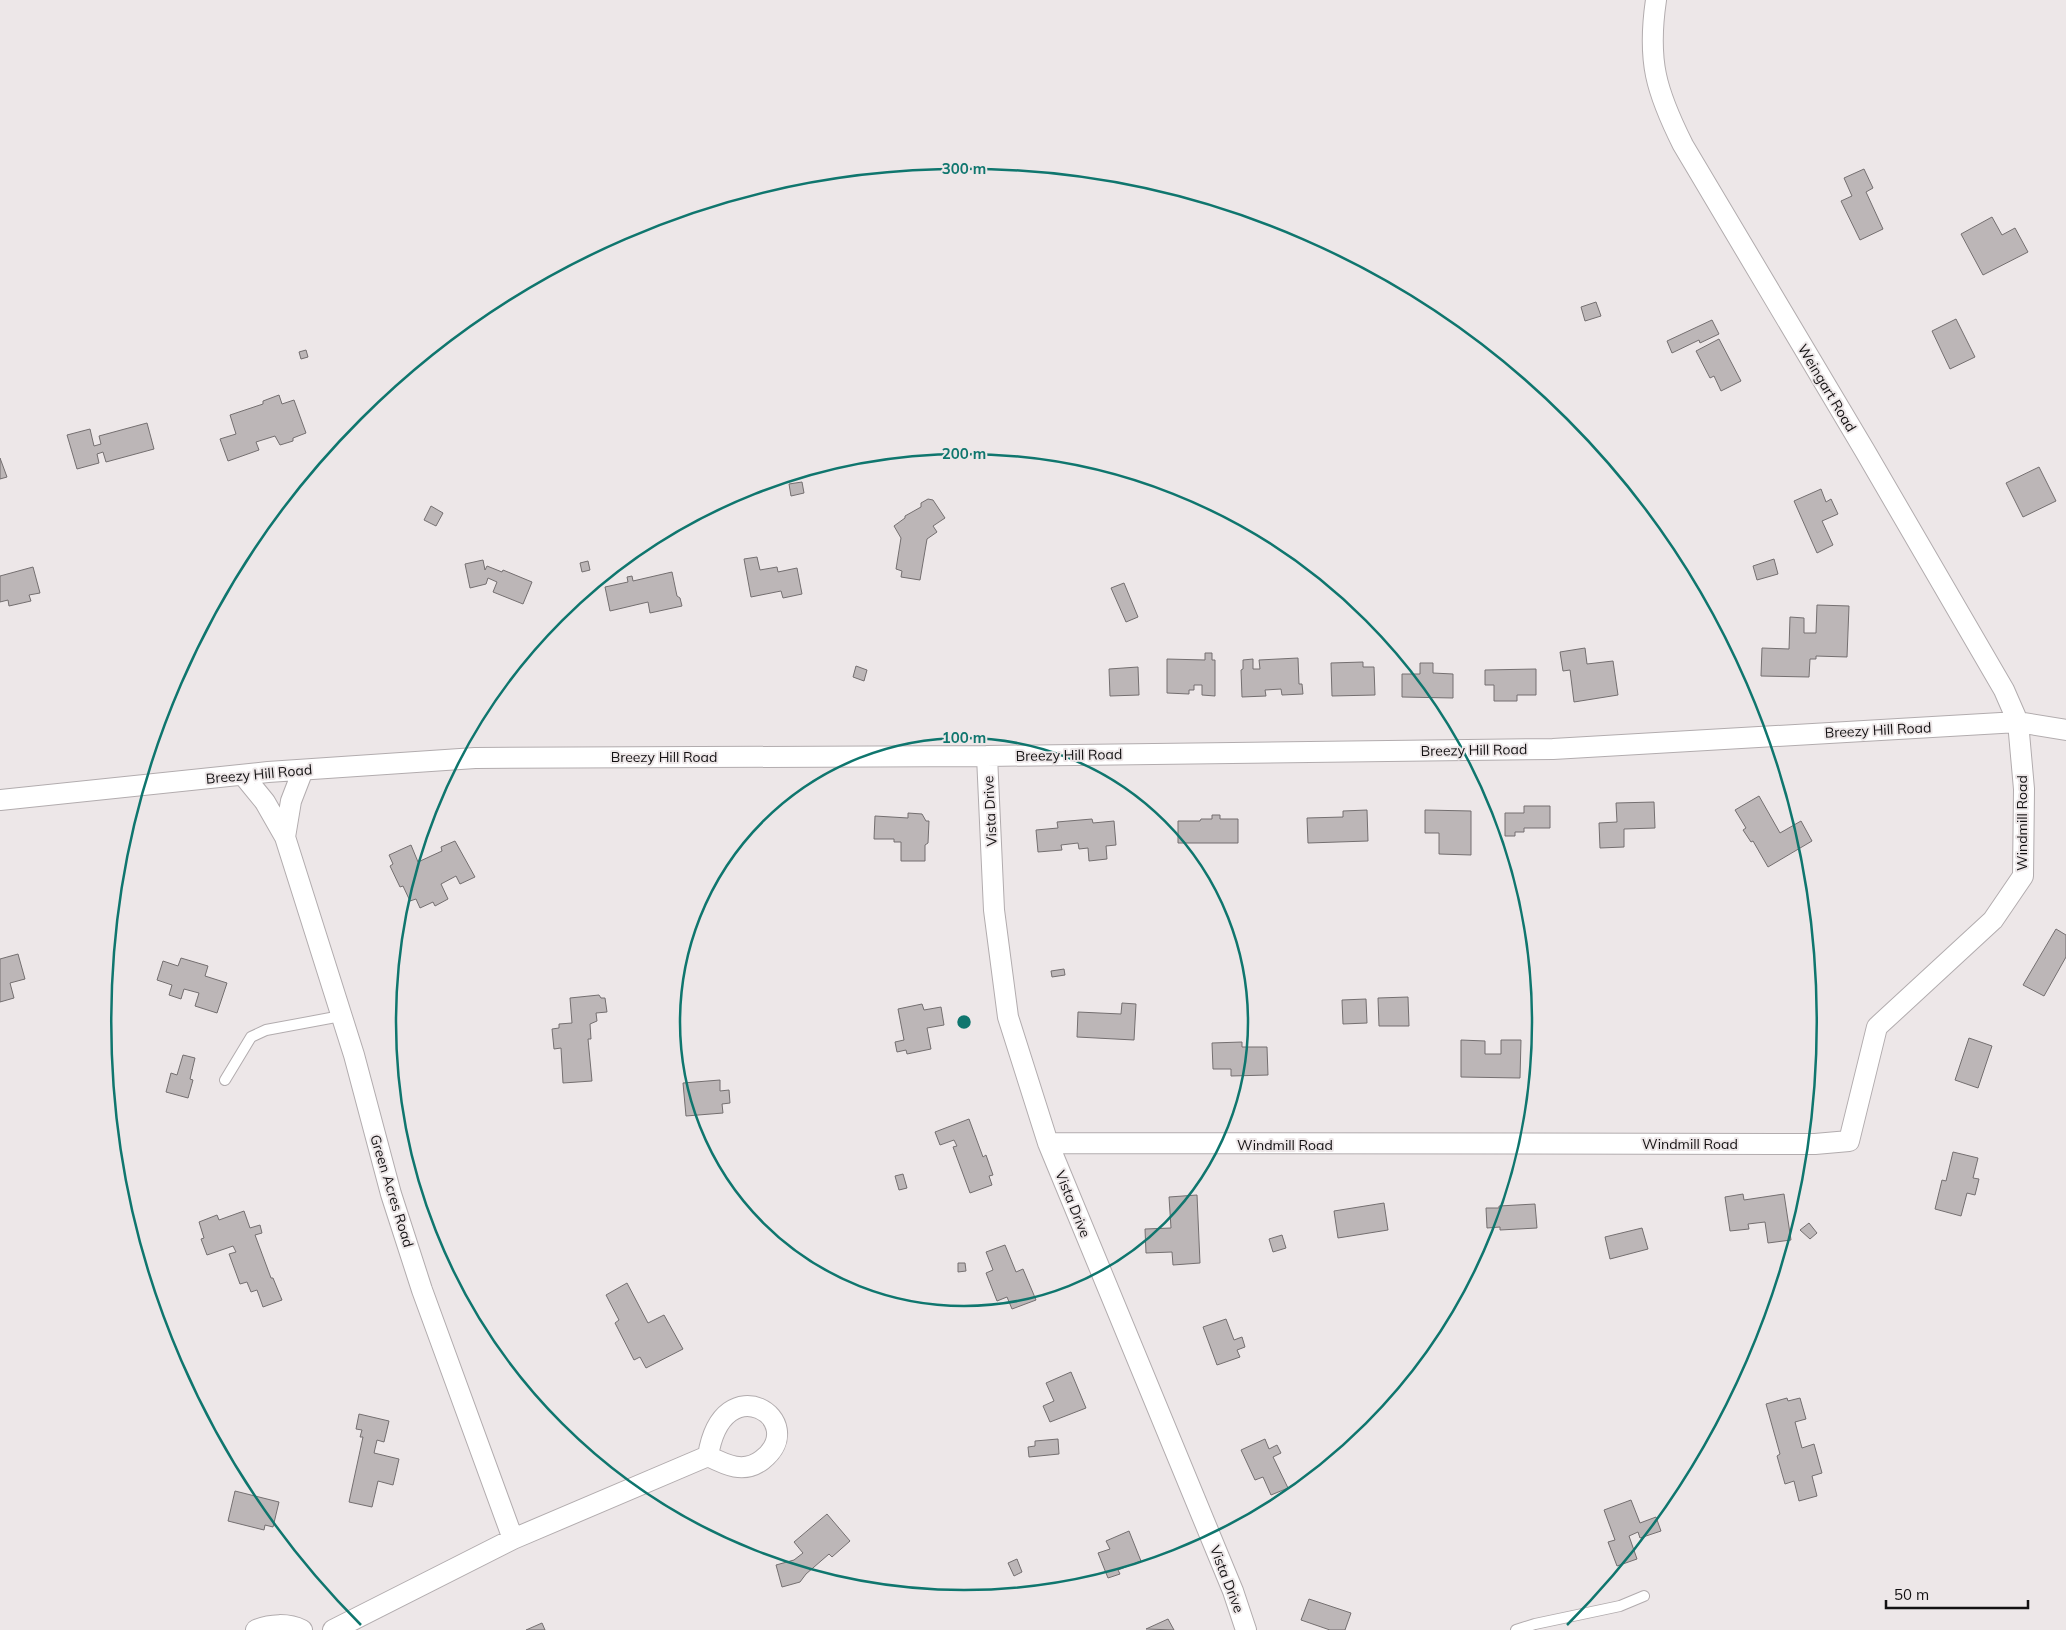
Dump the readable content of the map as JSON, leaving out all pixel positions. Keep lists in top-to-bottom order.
{
  "streets": {
    "street": [
      "Weingart Road",
      "Breezy Hill Road",
      "Vista Drive",
      "Windmill Road",
      "Green Acres Road"
    ]
  },
  "crossings": [
    ["Weingart Road", "Breezy Hill Road"],
    ["Weingart Road", "Windmill Road"],
    ["Breezy Hill Road", "Vista Drive"],
    ["Breezy Hill Road", "Windmill Road"],
    ["Breezy Hill Road", "Green Acres Road"],
    ["Vista Drive", "Windmill Road"]
  ],
  "scale_bar": "50 m",
  "rings": ["300 m", "200 m", "100 m"]
}
